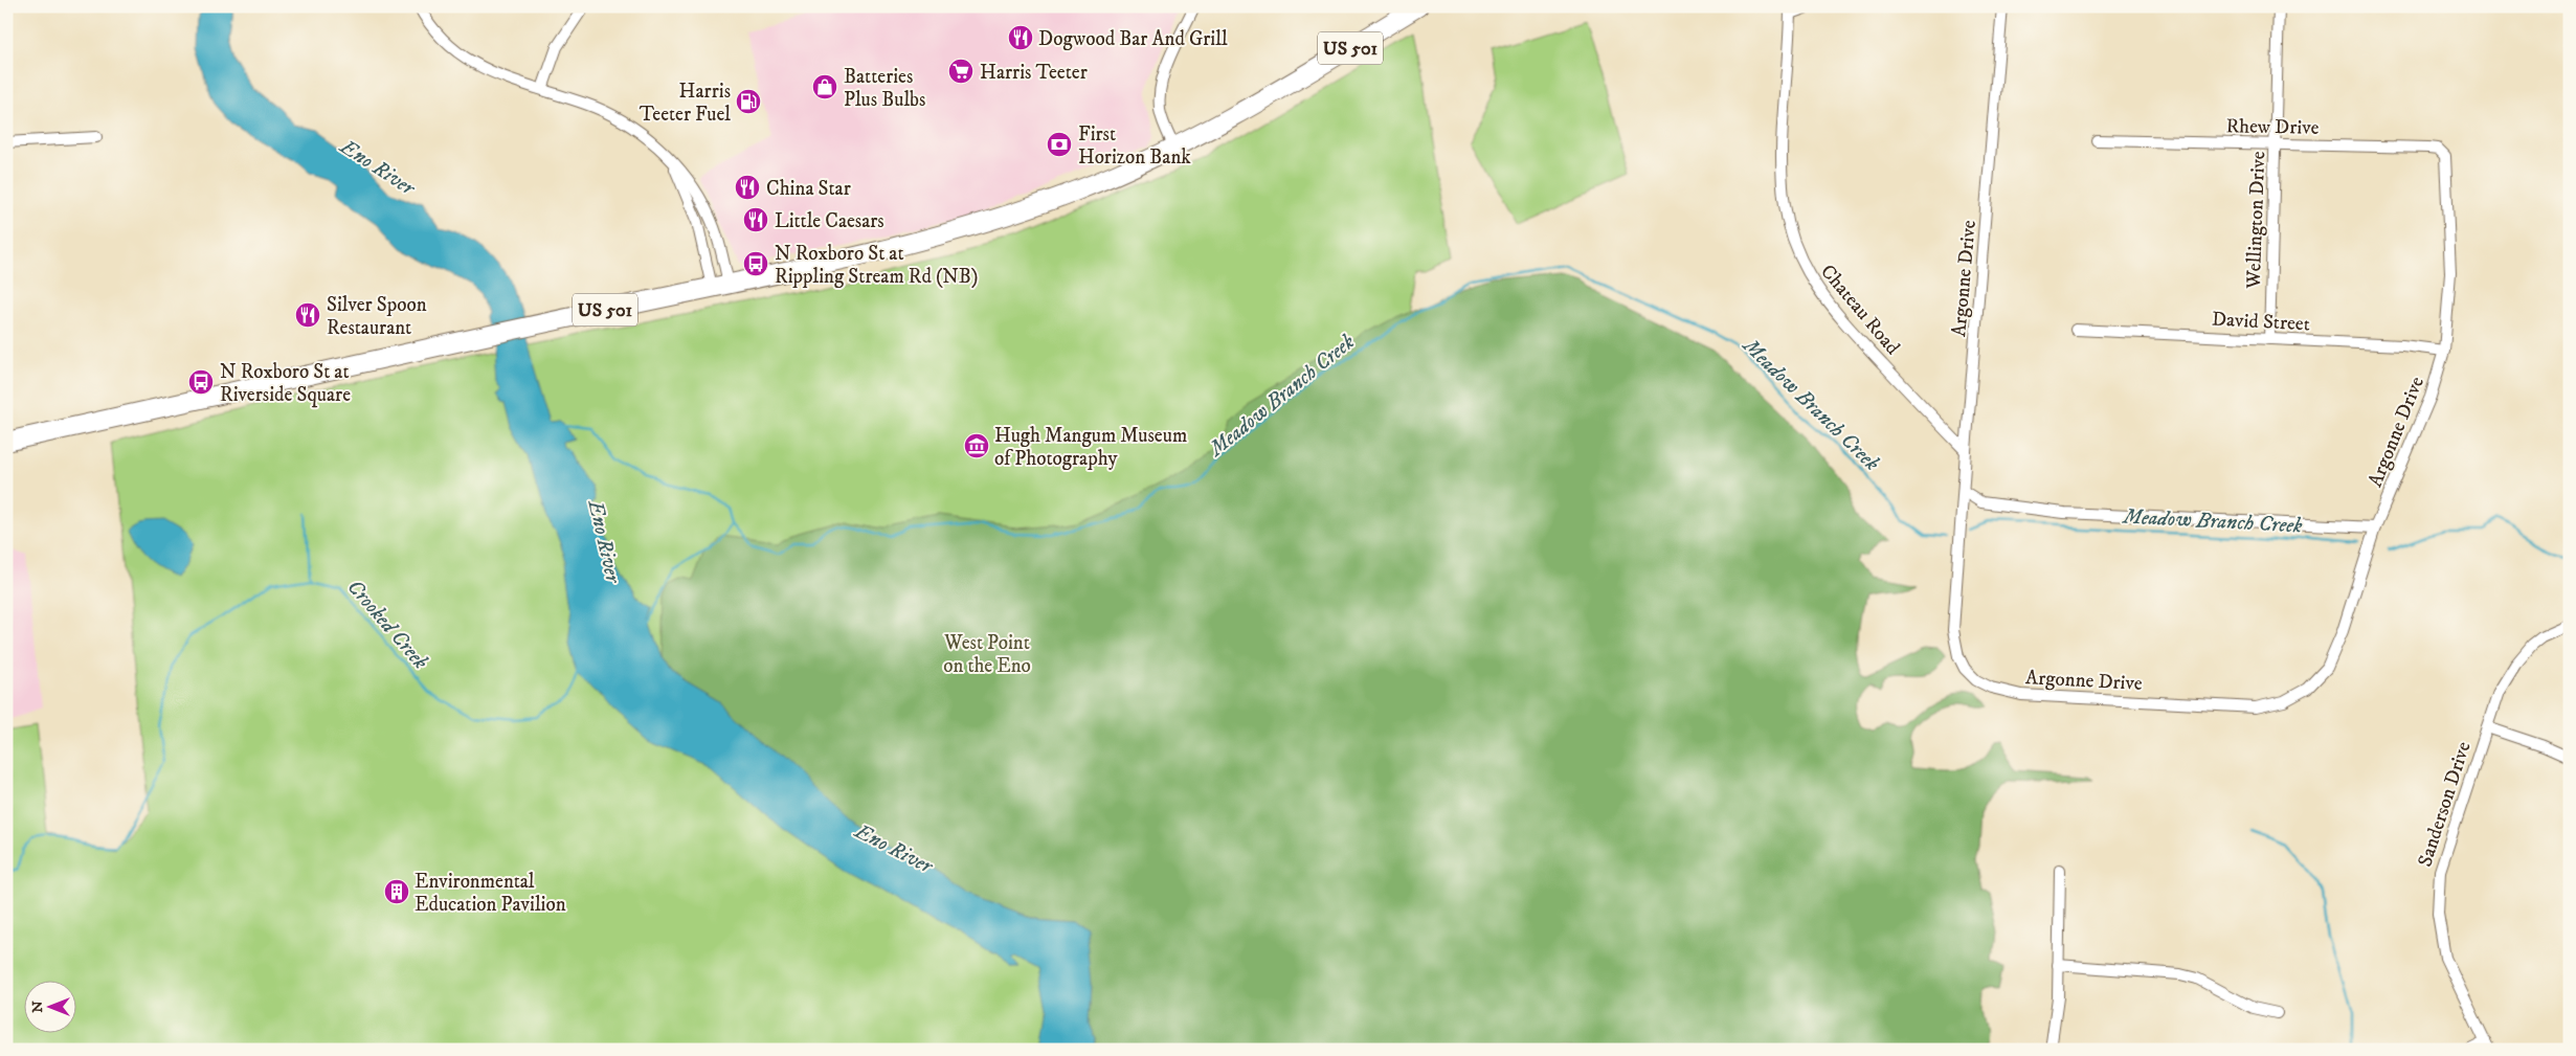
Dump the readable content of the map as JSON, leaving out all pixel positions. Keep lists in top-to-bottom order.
{
  "streets": {
    "highway": ["US 501"],
    "street": [
      "Rhew Drive",
      "Wellington Drive",
      "Argonne Drive",
      "Chateau Road",
      "David Street",
      "Sanderson Drive"
    ]
  },
  "crossings": [
    ["Rhew Drive", "Wellington Drive"],
    ["Rhew Drive", "Argonne Drive"],
    ["Wellington Drive", "David Street"],
    ["Argonne Drive", "Chateau Road"],
    ["Argonne Drive", "David Street"]
  ],
  "water": ["Eno River", "Meadow Branch Creek", "Crooked Creek"],
  "parks": ["West Point on the Eno"],
  "places": {
    "restaurant": [
      "Dogwood Bar And Grill",
      "China Star",
      "Little Caesars",
      "Silver Spoon Restaurant"
    ],
    "supermarket": ["Harris Teeter"],
    "shop": ["Batteries Plus Bulbs"],
    "fuel station": ["Harris Teeter Fuel"],
    "bank": ["First Horizon Bank"],
    "bus stop": ["N Roxboro St at Rippling Stream Rd (NB)", "N Roxboro St at Riverside Square"],
    "museum": ["Hugh Mangum Museum of Photography"],
    "building": ["Environmental Education Pavilion"]
  },
  "north": "left"
}
